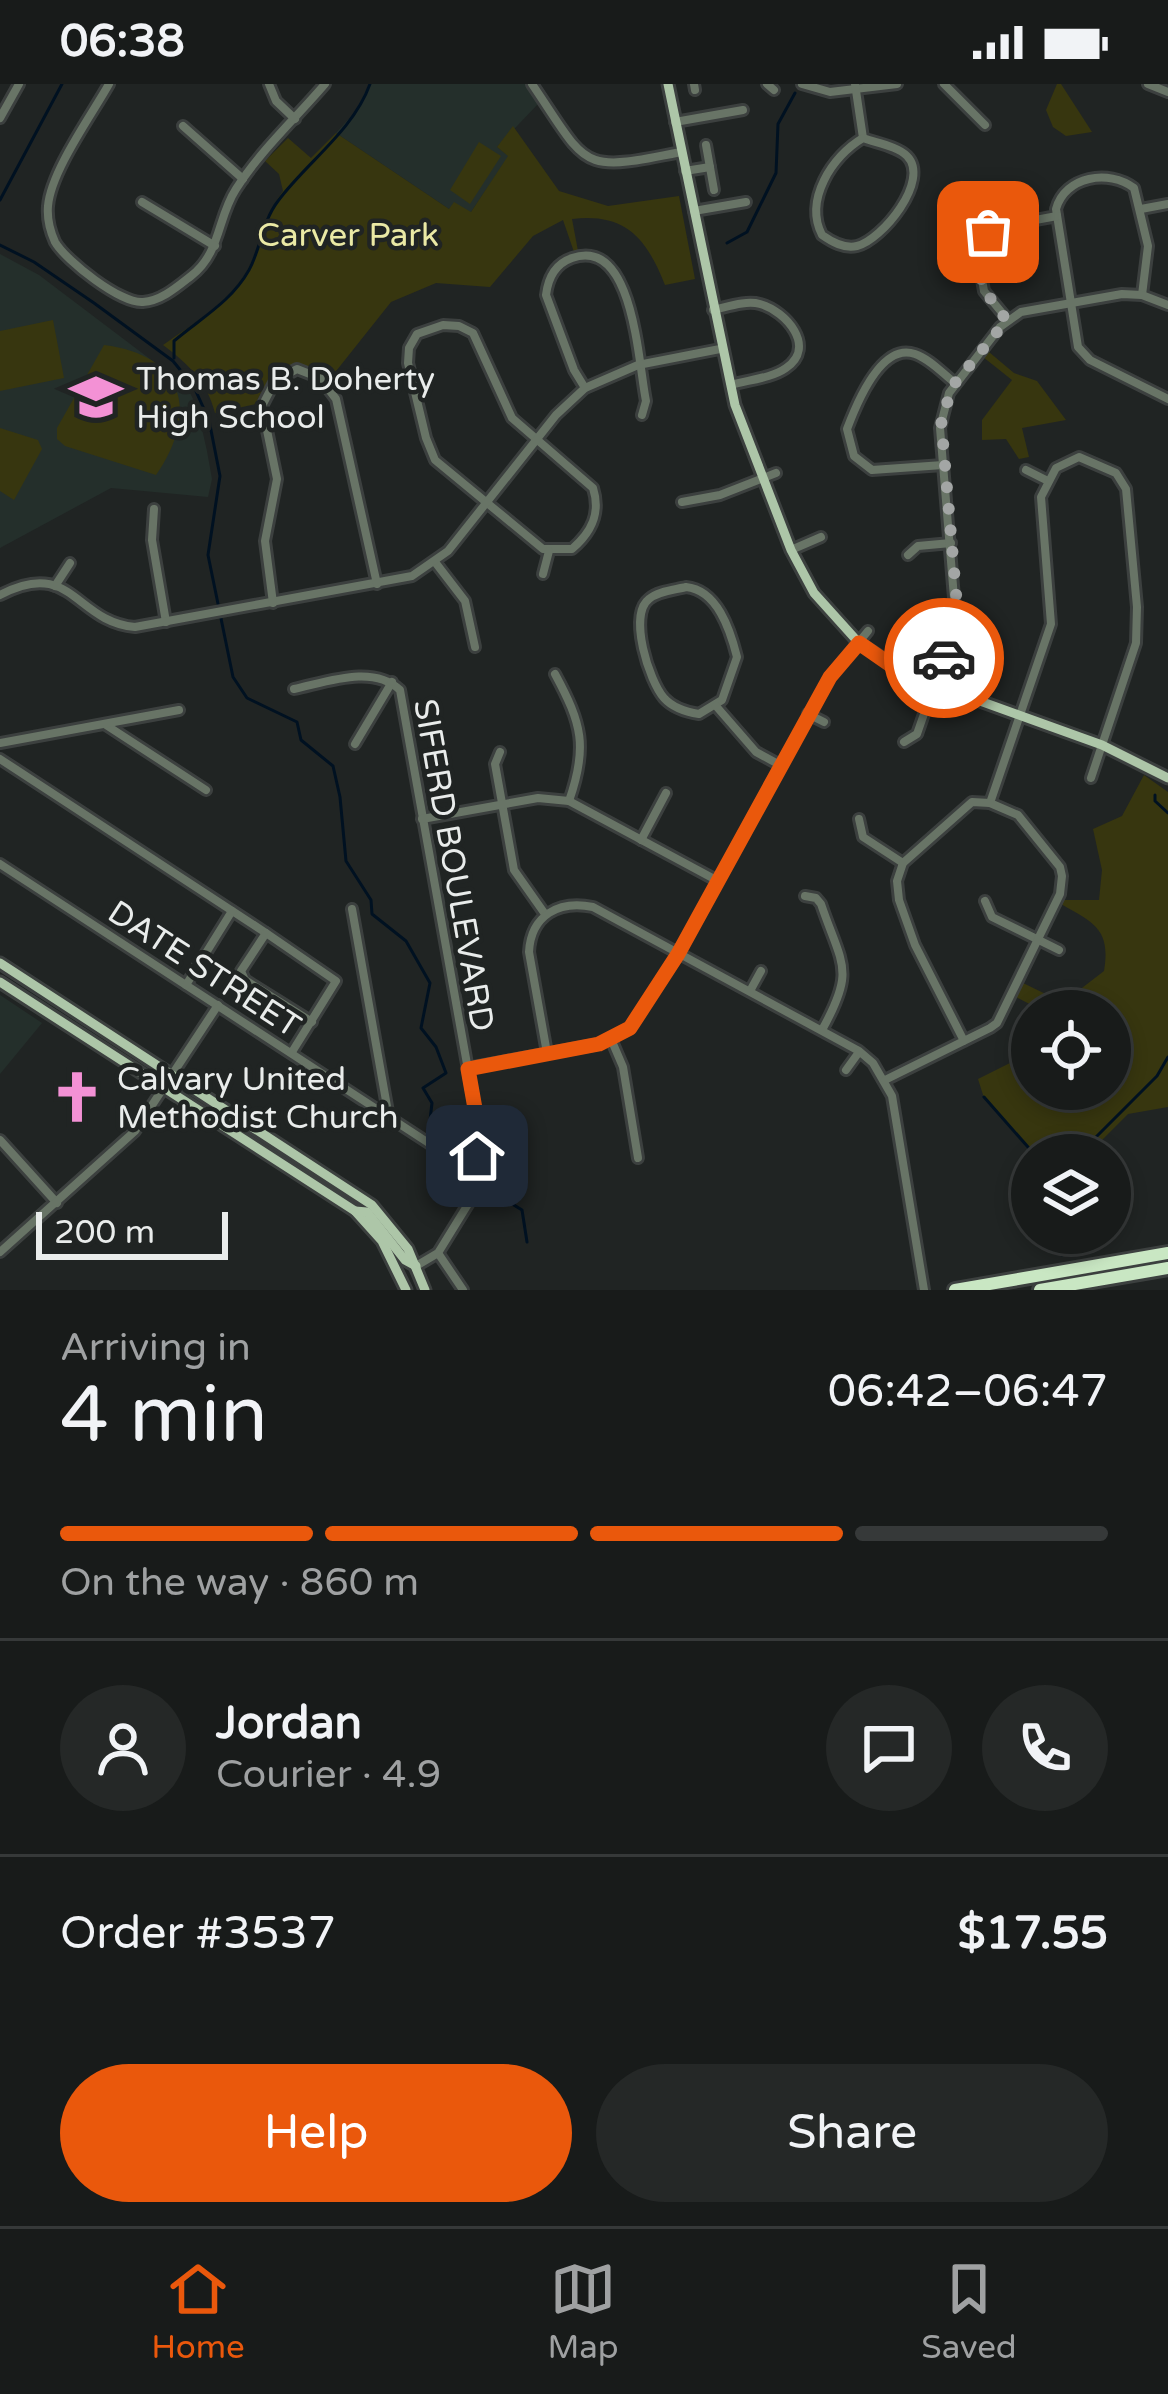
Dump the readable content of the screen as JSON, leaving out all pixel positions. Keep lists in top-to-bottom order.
{
  "streets": {
    "street": ["SIFERD BOULEVARD", "DATE STREET"]
  },
  "parks": ["Carver Park"],
  "places": {
    "school or university": ["Thomas B. Doherty High School"],
    "church": ["Calvary United Methodist Church"]
  },
  "scale_bar": "200 m",
  "page": {
    "status": "06:38",
    "scale": "200 m",
    "heading": ["4 min", "Arriving in", "06:42–06:47"],
    "panel": [
      "Jordan",
      "Courier · 4.9",
      "Order #3537",
      "$17.55"
    ],
    "bar": "On the way · 860 m",
    "buttons": ["Help", "Share"],
    "tabs": ["Home", "Map", "Saved"]
  }
}
